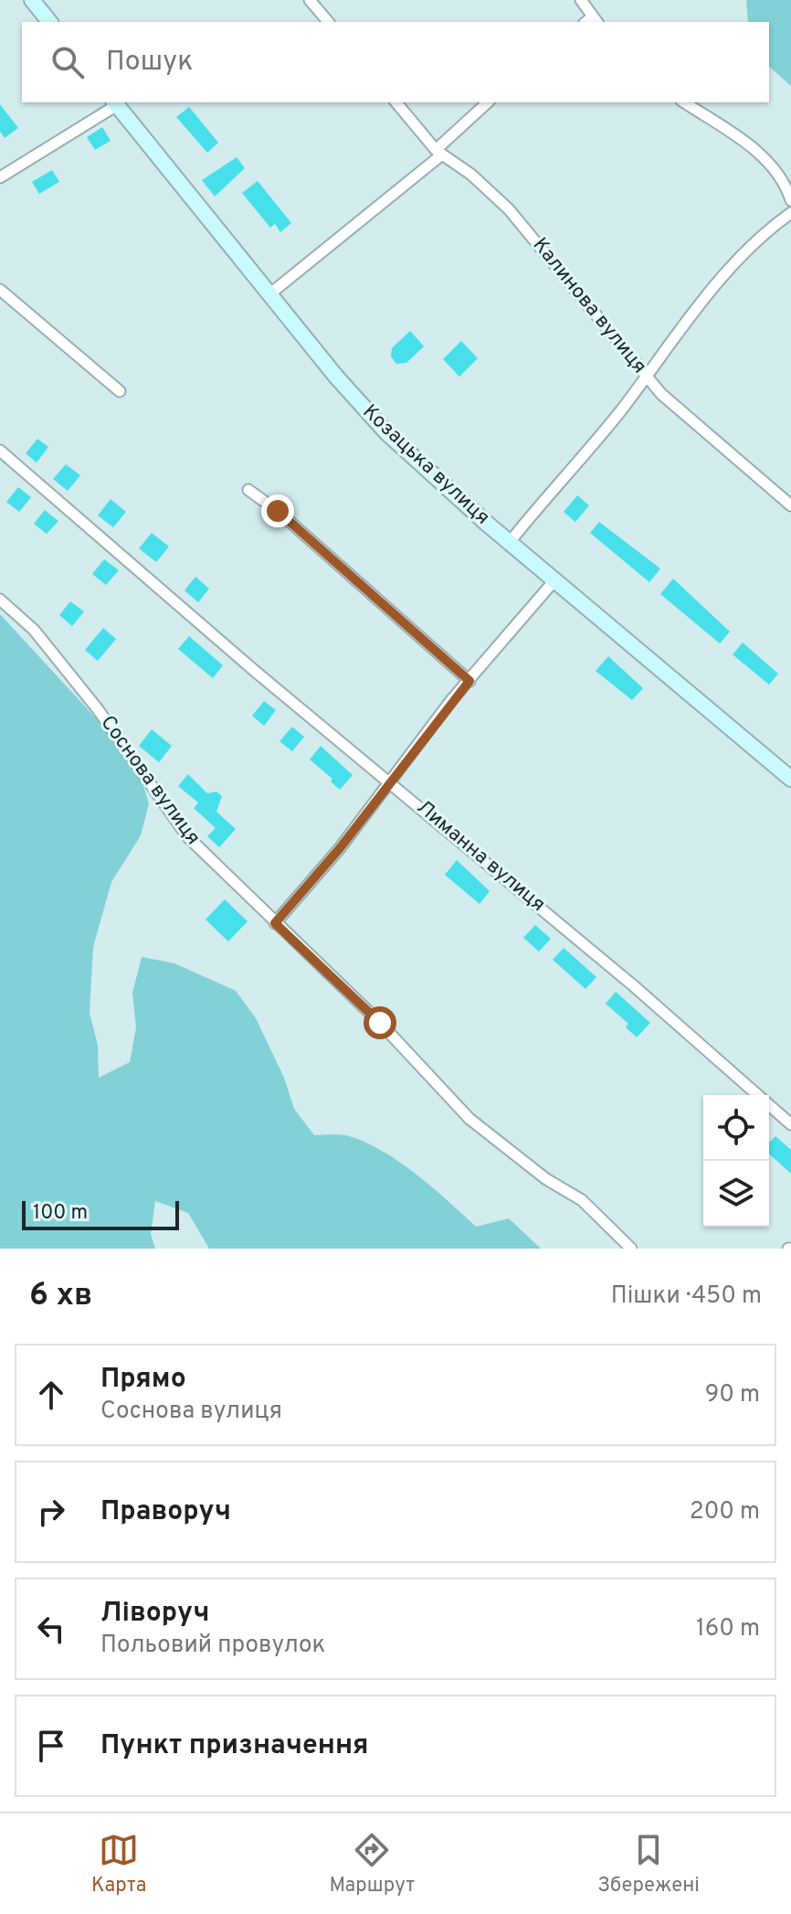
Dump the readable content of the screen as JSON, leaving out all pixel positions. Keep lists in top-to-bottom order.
{
  "streets": {
    "main road": ["Козацька вулиця"],
    "street": ["Калинова вулиця", "Соснова вулиця", "Лиманна вулиця"]
  },
  "scale_bar": "100 m",
  "page": {
    "search": "Пошук",
    "scale": "100 m",
    "heading": ["6 хв", "Пішки · 450 m"],
    "list": [
      ["Прямо", "Соснова вулиця", "90 m"],
      ["Праворуч", "200 m"],
      ["Ліворуч", "Польовий провулок", "160 m"],
      "Пункт призначення"
    ],
    "nav": ["Карта", "Маршрут", "Збережені"]
  }
}
